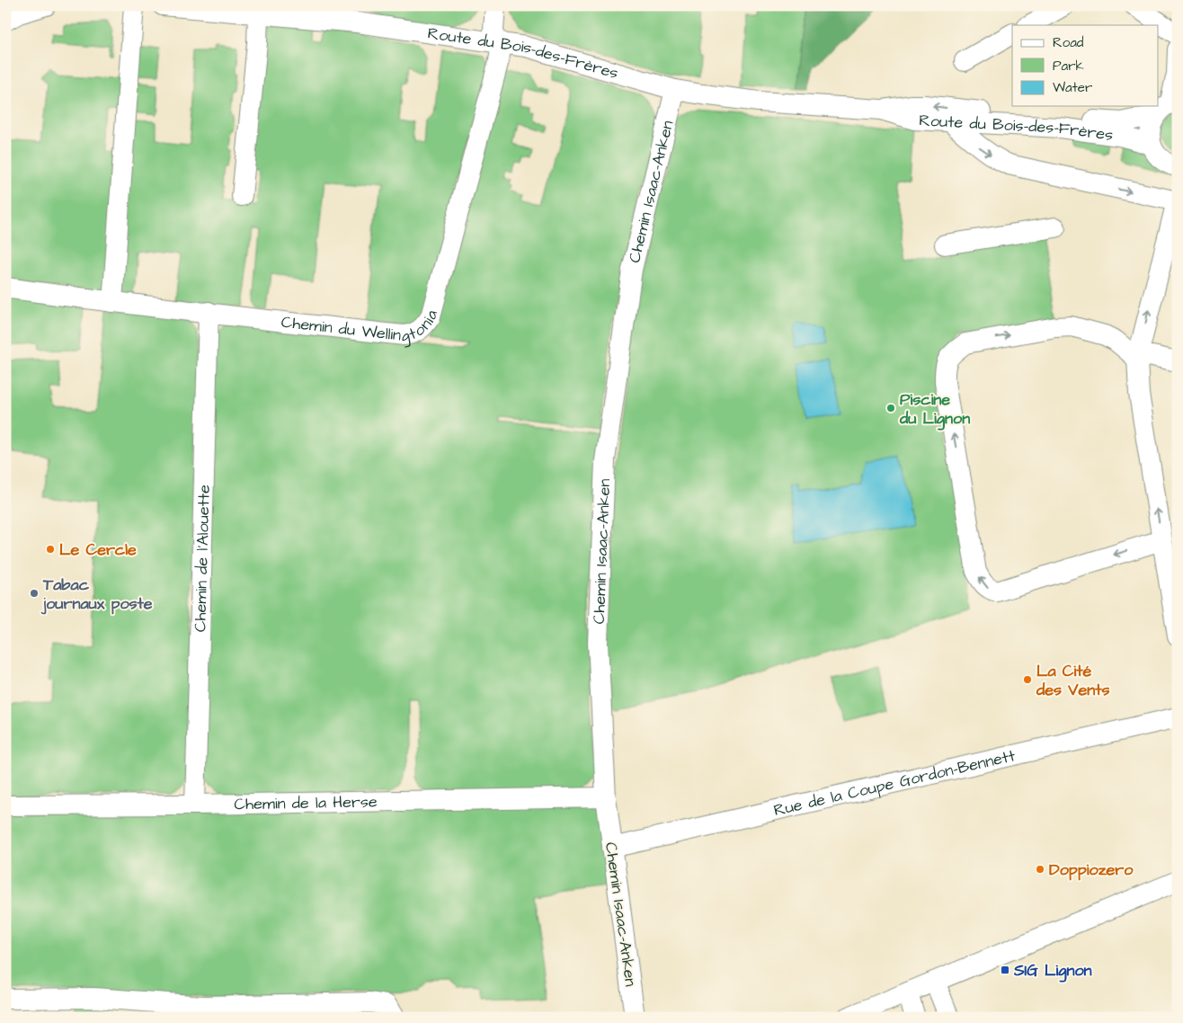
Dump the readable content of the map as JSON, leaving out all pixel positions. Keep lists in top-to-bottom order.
{
  "streets": {
    "street": [
      "Route du Bois-des-Frères",
      "Chemin Isaac-Anken",
      "Chemin du Wellingtonia",
      "Chemin de l'Alouette",
      "Rue de la Coupe Gordon-Bennett",
      "Chemin de la Herse"
    ]
  },
  "crossings": [
    ["Route du Bois-des-Frères", "Chemin Isaac-Anken"],
    ["Route du Bois-des-Frères", "Chemin du Wellingtonia"],
    ["Chemin Isaac-Anken", "Rue de la Coupe Gordon-Bennett"],
    ["Chemin Isaac-Anken", "Chemin de la Herse"],
    ["Chemin du Wellingtonia", "Chemin de l'Alouette"],
    ["Chemin de l'Alouette", "Chemin de la Herse"]
  ],
  "places": {
    "other": [
      "Piscine du Lignon",
      "Le Cercle",
      "Tabac journaux poste",
      "La Cité des Vents",
      "Doppiozero"
    ],
    "transit": ["SIG Lignon"]
  },
  "legend": ["Road", "Park", "Water"]
}
